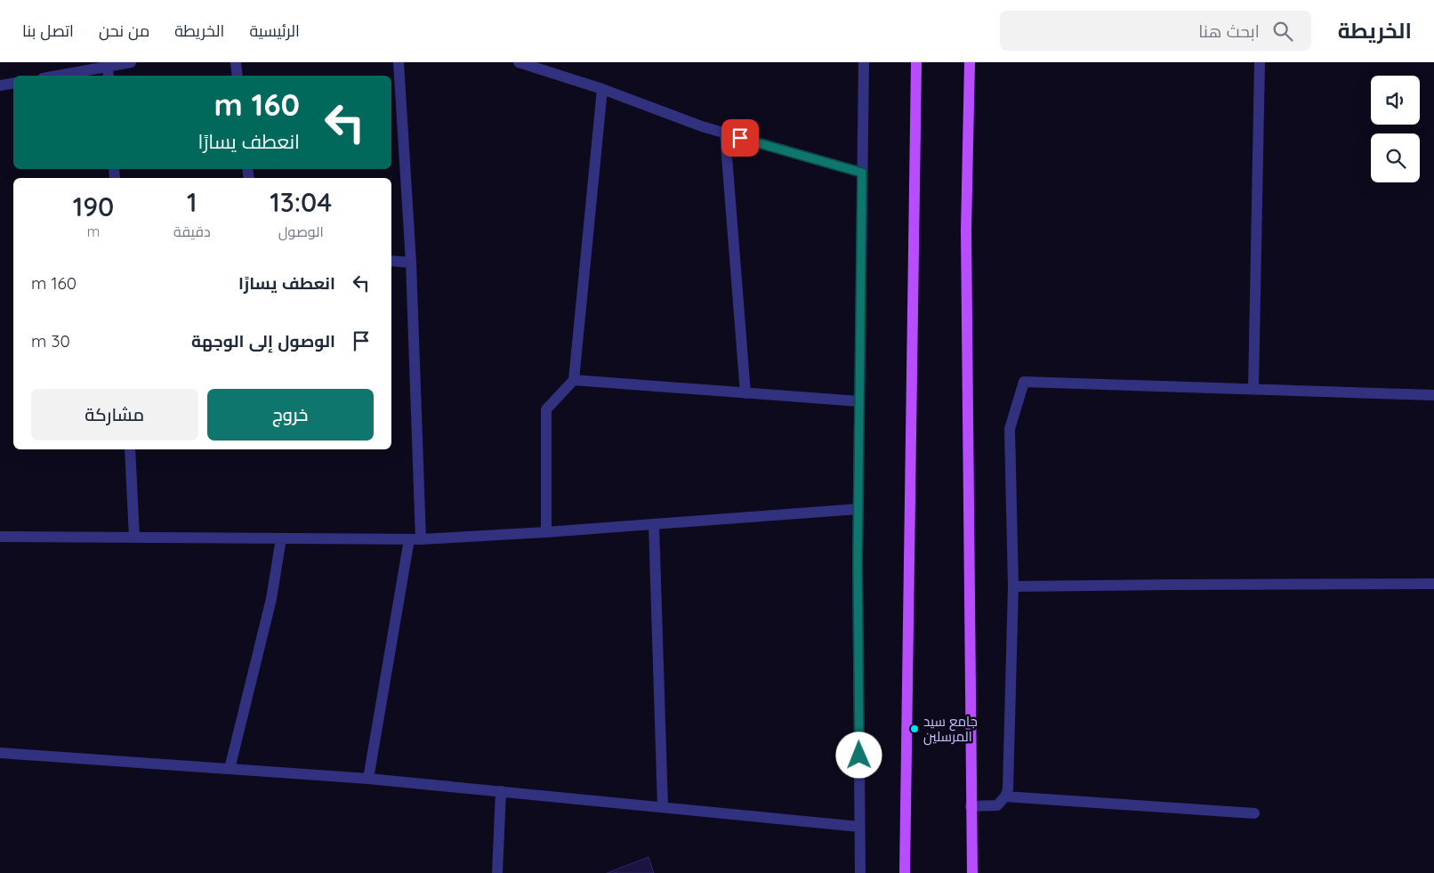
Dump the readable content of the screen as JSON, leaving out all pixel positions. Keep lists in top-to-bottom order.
{
  "places": ["جامع سيد المرسلين"],
  "page": {
    "header": "الخريطة",
    "search": "ابحث هنا",
    "nav": [
      "الرئيسية",
      "الخريطة",
      "من نحن",
      "اتصل بنا"
    ],
    "turn": ["160 m", "انعطف يسارًا"],
    "eta": [
      "13:04",
      "الوصول",
      "1",
      "دقيقة",
      "190",
      "m"
    ],
    "list": [
      {
        "name": "انعطف يسارًا",
        "value": "160 m"
      },
      {
        "name": "الوصول إلى الوجهة",
        "value": "30 m"
      }
    ],
    "buttons": ["خروج", "مشاركة"]
  }
}
